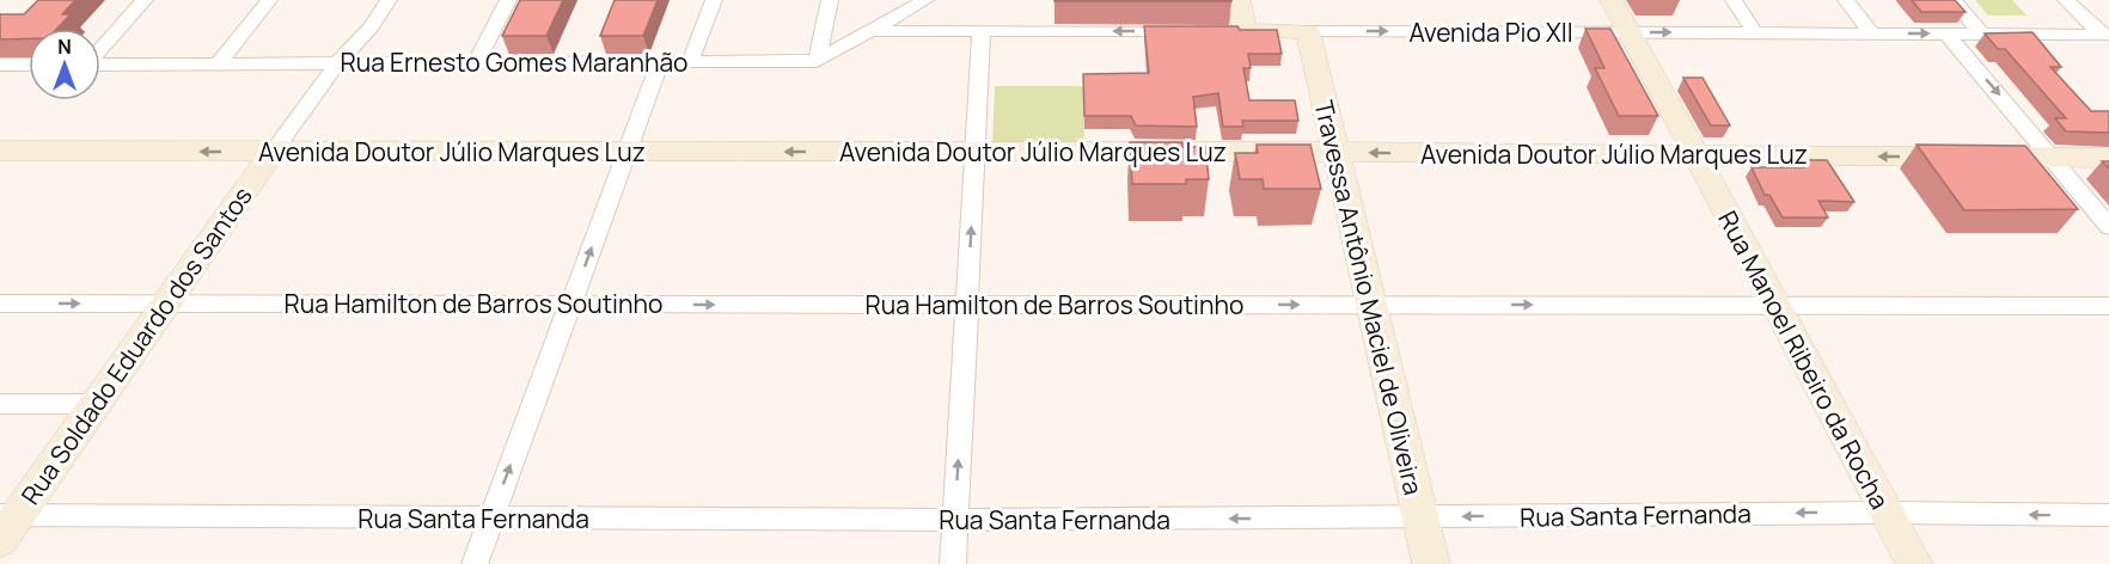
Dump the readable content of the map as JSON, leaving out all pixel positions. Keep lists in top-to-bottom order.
{
  "streets": {
    "street": [
      "Avenida Pio XII",
      "Rua Ernesto Gomes Maranhão",
      "Avenida Doutor Júlio Marques Luz",
      "Travessa Antônio Maciel de Oliveira",
      "Rua Hamilton de Barros Soutinho",
      "Rua Soldado Eduardo dos Santos",
      "Rua Manoel Ribeiro da Rocha",
      "Rua Santa Fernanda"
    ]
  },
  "crossings": [
    ["Avenida Pio XII", "Travessa Antônio Maciel de Oliveira"],
    ["Avenida Pio XII", "Rua Manoel Ribeiro da Rocha"],
    ["Avenida Doutor Júlio Marques Luz", "Travessa Antônio Maciel de Oliveira"],
    ["Avenida Doutor Júlio Marques Luz", "Rua Soldado Eduardo dos Santos"],
    ["Avenida Doutor Júlio Marques Luz", "Rua Manoel Ribeiro da Rocha"],
    ["Travessa Antônio Maciel de Oliveira", "Rua Hamilton de Barros Soutinho"],
    ["Travessa Antônio Maciel de Oliveira", "Rua Santa Fernanda"],
    ["Rua Hamilton de Barros Soutinho", "Rua Soldado Eduardo dos Santos"],
    ["Rua Hamilton de Barros Soutinho", "Rua Manoel Ribeiro da Rocha"],
    ["Rua Soldado Eduardo dos Santos", "Rua Santa Fernanda"],
    ["Rua Manoel Ribeiro da Rocha", "Rua Santa Fernanda"]
  ],
  "one_way": [
    "Avenida Pio XII",
    "Avenida Doutor Júlio Marques Luz",
    "Rua Hamilton de Barros Soutinho",
    "Rua Santa Fernanda"
  ],
  "north": "top"
}
